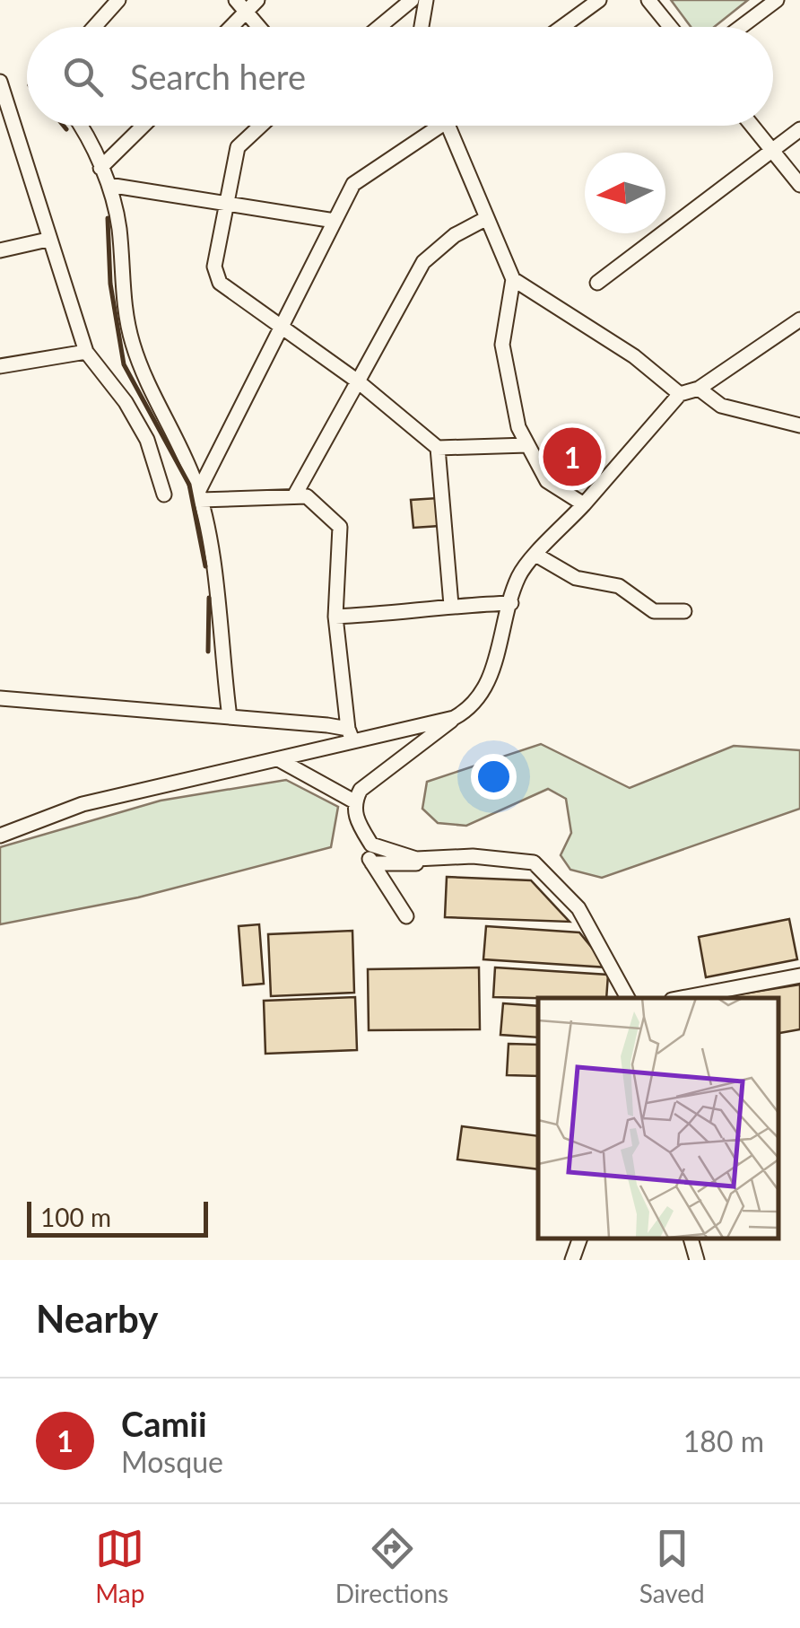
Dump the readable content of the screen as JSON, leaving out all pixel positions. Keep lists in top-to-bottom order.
{
  "scale_bar": "100 m",
  "north": "left",
  "page": {
    "search": "Search here",
    "pins": "1",
    "scale": "100 m",
    "heading": "Nearby",
    "list": [
      {
        "mark": "1",
        "name": "Camii",
        "note": "Mosque",
        "value": "180 m"
      }
    ],
    "nav": ["Map", "Directions", "Saved"]
  }
}
